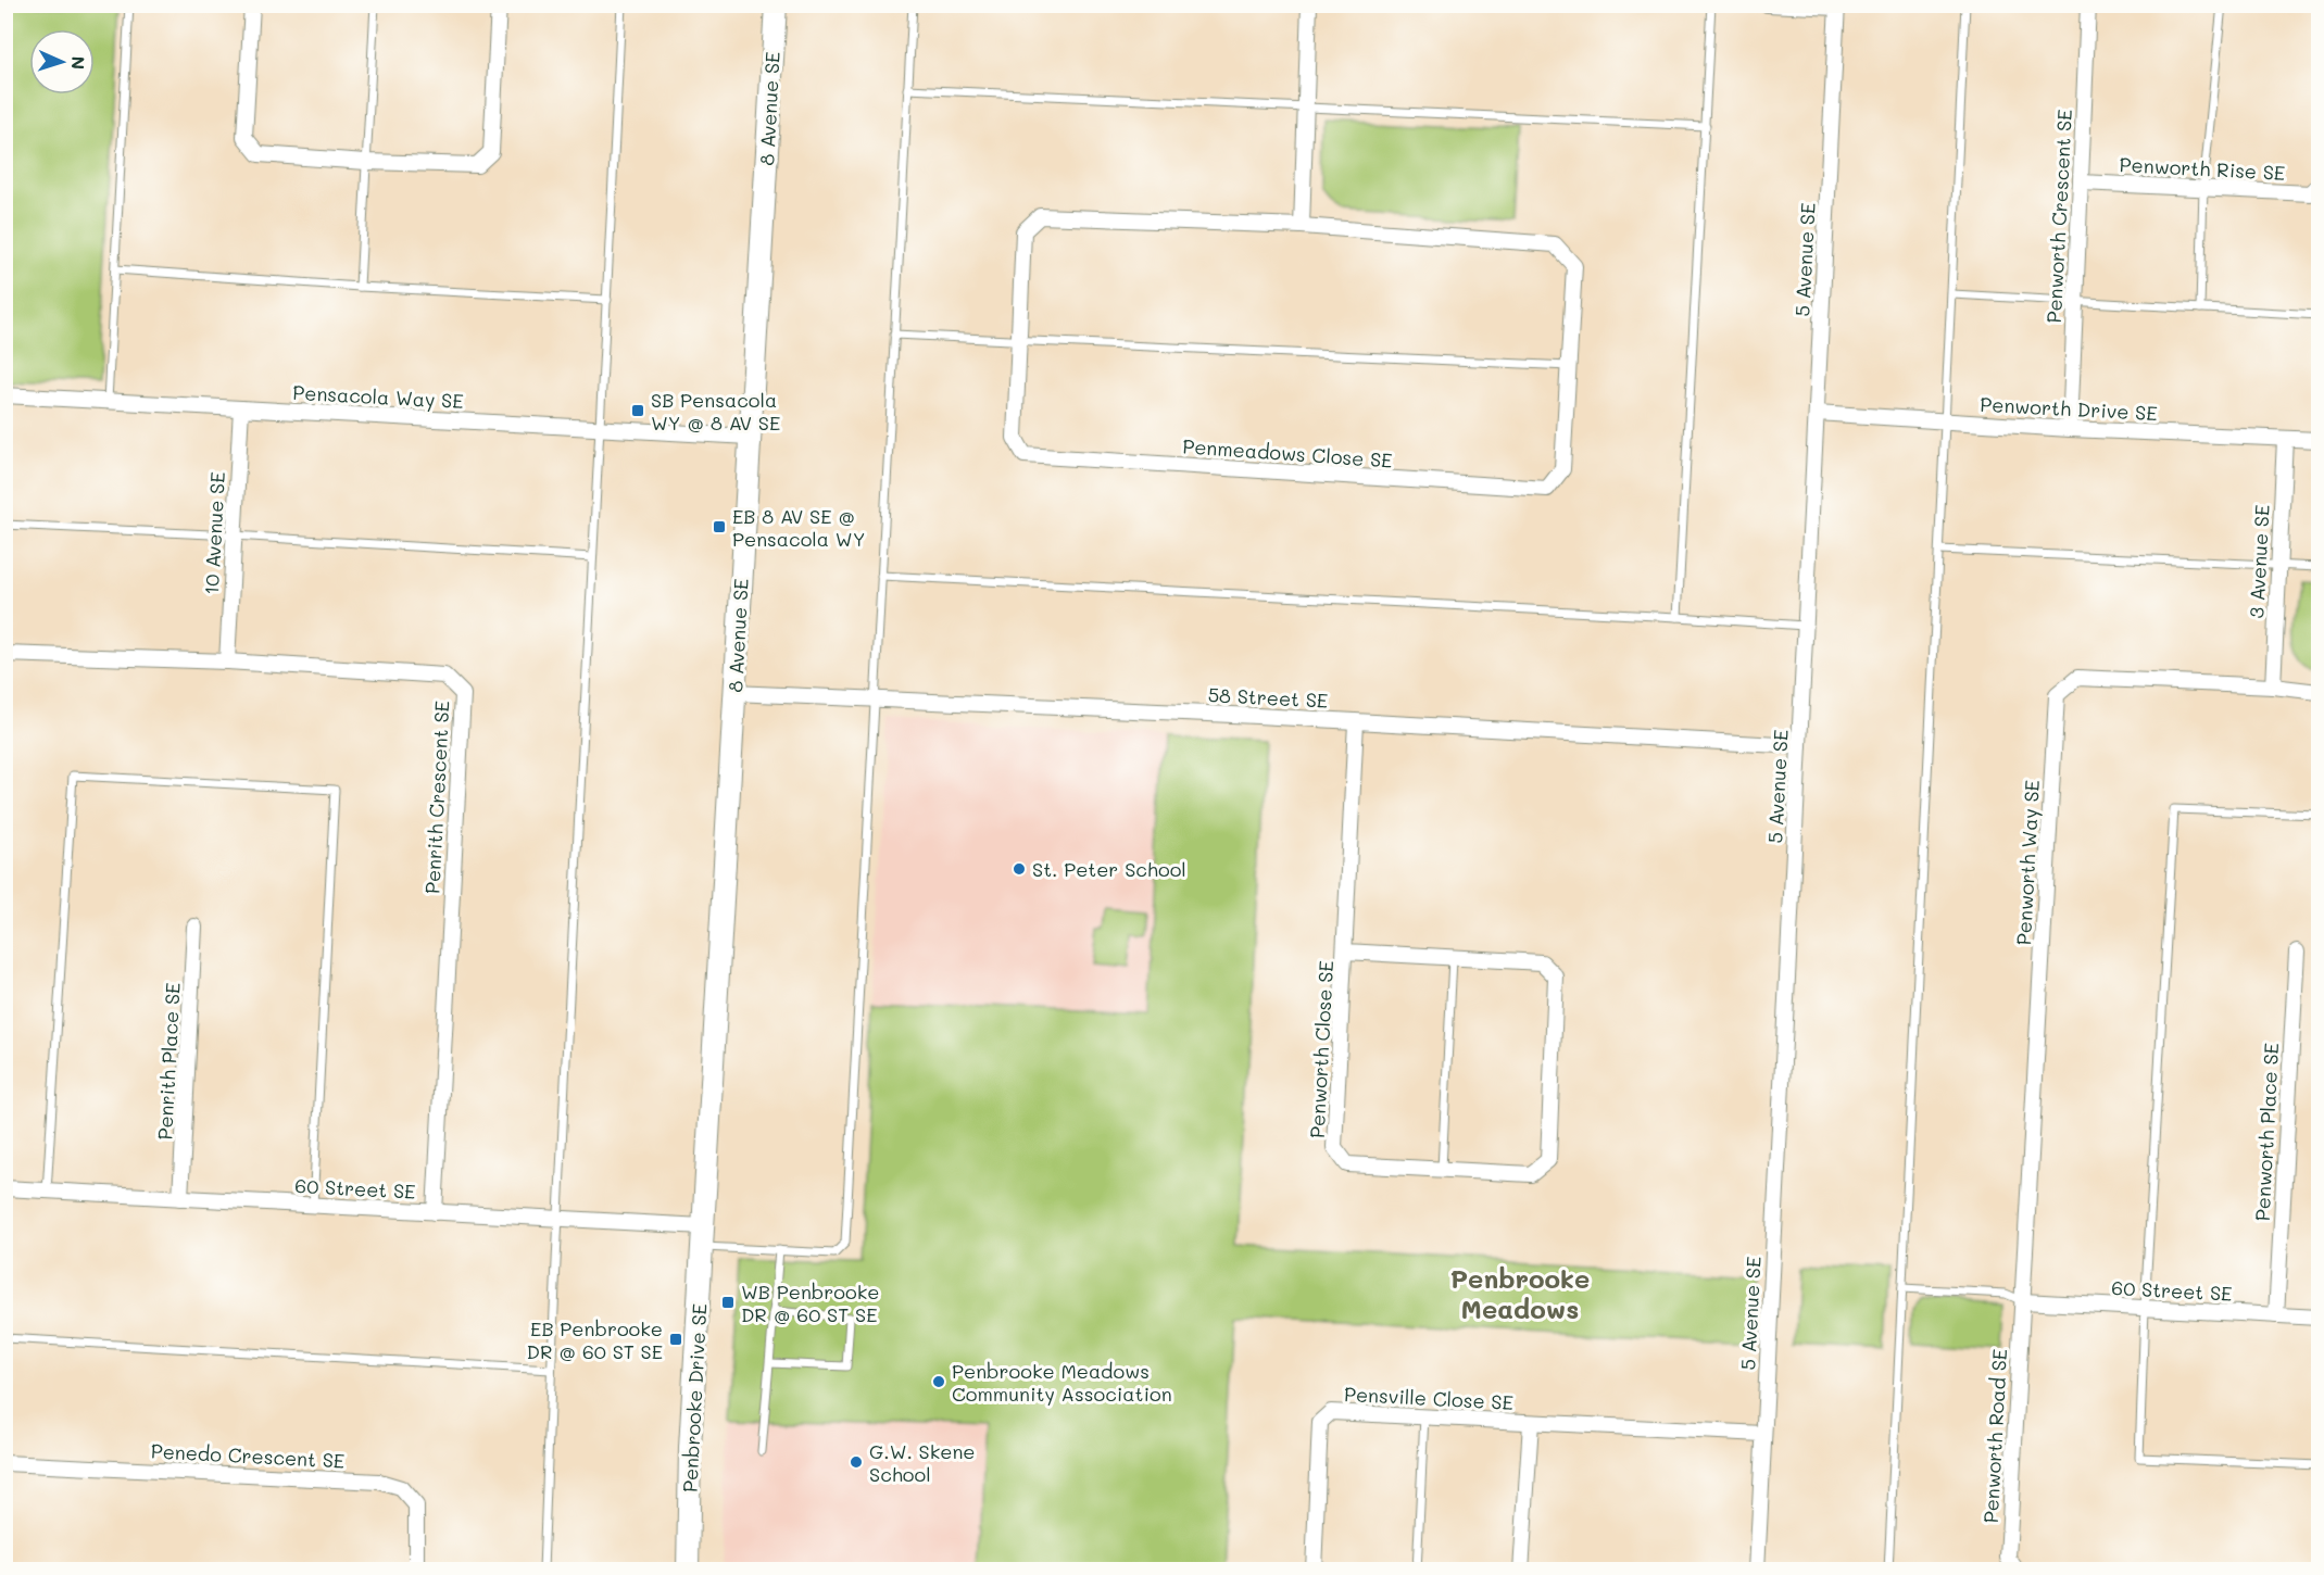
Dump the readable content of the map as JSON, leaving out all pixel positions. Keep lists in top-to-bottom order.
{
  "streets": {
    "street": [
      "8 Avenue SE",
      "Penworth Rise SE",
      "Penworth Crescent SE",
      "5 Avenue SE",
      "Pensacola Way SE",
      "Penworth Drive SE",
      "Penmeadows Close SE",
      "10 Avenue SE",
      "3 Avenue SE",
      "58 Street SE",
      "Penrith Crescent SE",
      "Penworth Way SE",
      "Penworth Close SE",
      "Penrith Place SE",
      "Penworth Place SE",
      "60 Street SE",
      "Penbrooke Drive SE",
      "Pensville Close SE",
      "Penworth Road SE",
      "Penedo Crescent SE"
    ]
  },
  "crossings": [
    ["8 Avenue SE", "Pensacola Way SE"],
    ["8 Avenue SE", "58 Street SE"],
    ["8 Avenue SE", "60 Street SE"],
    ["8 Avenue SE", "Penbrooke Drive SE"],
    ["Penworth Rise SE", "Penworth Crescent SE"],
    ["Penworth Crescent SE", "Penworth Drive SE"],
    ["5 Avenue SE", "Penworth Drive SE"],
    ["5 Avenue SE", "58 Street SE"],
    ["5 Avenue SE", "Pensville Close SE"],
    ["Pensacola Way SE", "10 Avenue SE"],
    ["Penworth Drive SE", "3 Avenue SE"],
    ["10 Avenue SE", "Penrith Crescent SE"],
    ["3 Avenue SE", "Penworth Way SE"],
    ["58 Street SE", "Penworth Close SE"],
    ["Penrith Crescent SE", "60 Street SE"],
    ["Penworth Way SE", "60 Street SE"],
    ["Penworth Way SE", "Penworth Road SE"],
    ["Penrith Place SE", "60 Street SE"],
    ["Penworth Place SE", "60 Street SE"],
    ["60 Street SE", "Penbrooke Drive SE"],
    ["60 Street SE", "Penworth Road SE"]
  ],
  "districts": ["Penbrooke Meadows"],
  "places": {
    "transit": [
      "SB Pensacola WY @ 8 AV SE",
      "EB 8 AV SE @ Pensacola WY",
      "WB Penbrooke DR @ 60 ST SE",
      "EB Penbrooke DR @ 60 ST SE"
    ],
    "other": ["St. Peter School", "Penbrooke Meadows Community Association", "G.W. Skene School"]
  },
  "north": "right"
}
